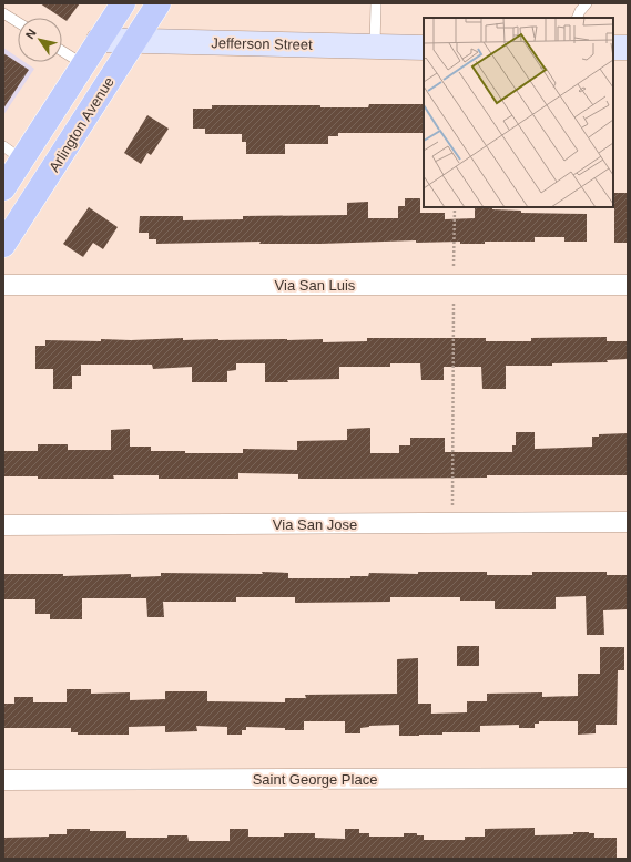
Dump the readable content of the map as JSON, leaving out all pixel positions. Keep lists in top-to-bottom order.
{
  "streets": {
    "main road": ["Arlington Avenue"],
    "street": [
      "Jefferson Street",
      "Via San Luis",
      "Via San Jose",
      "Saint George Place"
    ]
  },
  "crossings": [
    ["Jefferson Street", "Arlington Avenue"]
  ],
  "north": "top left"
}
